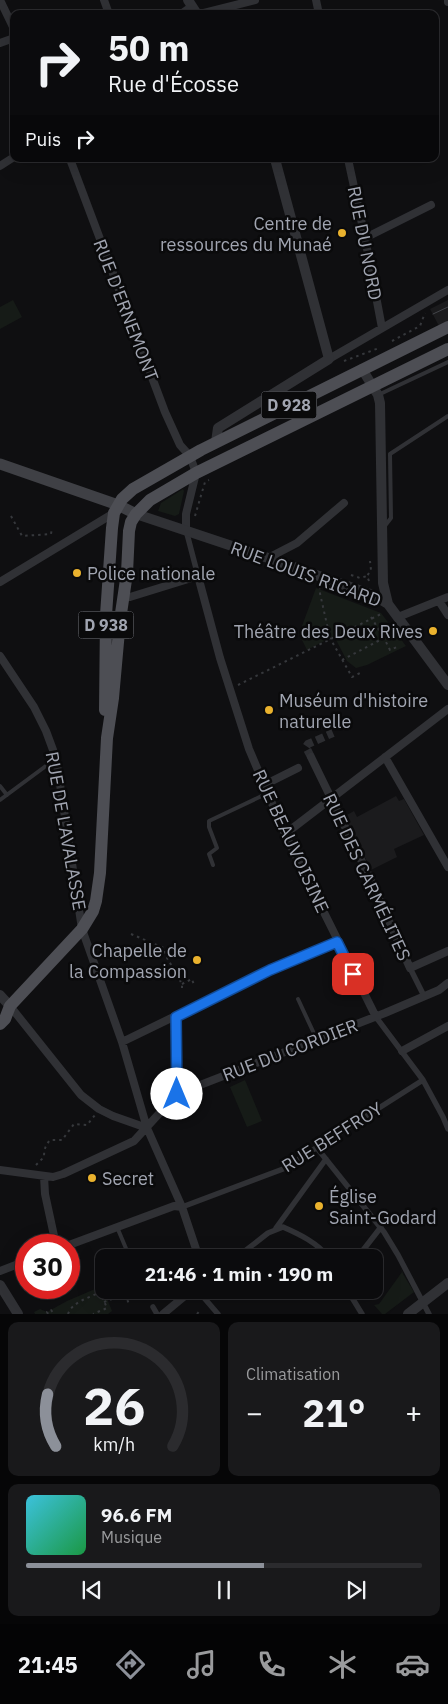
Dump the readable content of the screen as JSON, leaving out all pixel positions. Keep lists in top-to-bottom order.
{
  "streets": {
    "main road": ["D 928", "D 938"],
    "street": [
      "RUE DU NORD",
      "RUE D'ERNEMONT",
      "RUE LOUIS RICARD",
      "RUE DE L'AVALASSE",
      "RUE BEAUVOISINE",
      "RUE DES CARMÉLITES",
      "RUE DU CORDIER",
      "RUE BEFFROY"
    ]
  },
  "crossings": [
    ["RUE D'ERNEMONT", "D 928"],
    ["D 928", "RUE LOUIS RICARD"],
    ["D 928", "D 938"],
    ["RUE LOUIS RICARD", "D 938"],
    ["RUE LOUIS RICARD", "RUE BEAUVOISINE"],
    ["D 938", "RUE DE L'AVALASSE"],
    ["RUE DE L'AVALASSE", "RUE BEFFROY"],
    ["RUE BEAUVOISINE", "RUE DU CORDIER"],
    ["RUE BEAUVOISINE", "RUE BEFFROY"],
    ["RUE DES CARMÉLITES", "RUE DU CORDIER"]
  ],
  "places": [
    "Centre de ressources du Munaé",
    "Police nationale",
    "Théâtre des Deux Rives",
    "Muséum d'histoire naturelle",
    "Chapelle de la Compassion",
    "Secret",
    "Église Saint-Godard"
  ],
  "page": {
    "turn": ["50 m", "Rue d'Écosse"],
    "then": "Puis",
    "limit": "30",
    "trip": "21:46 · 1 min · 190 m",
    "tile": "Climatisation",
    "heat": ["−", "21°", "+"],
    "song": ["96.6 FM", "Musique"],
    "tabs": "21:45",
    "gauge": ["26", "km/h"]
  }
}
